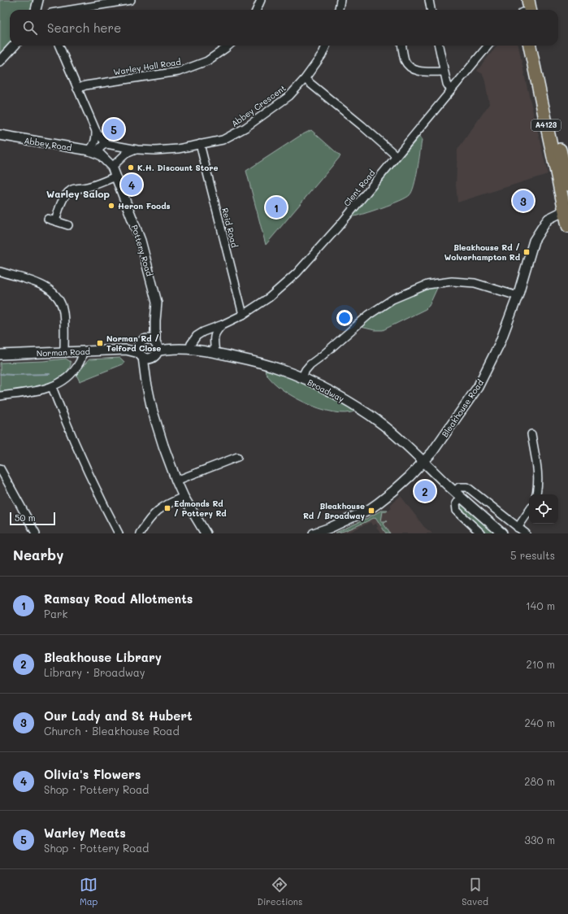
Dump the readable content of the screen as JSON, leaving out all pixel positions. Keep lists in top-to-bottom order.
{
  "streets": {
    "highway": ["A4123"],
    "street": [
      "Warley Hall Road",
      "Abbey Crescent",
      "Abbey Road",
      "Clent Road",
      "Reid Road",
      "Pottery Road",
      "Norman Road",
      "Broadway",
      "Bleakhouse Road"
    ]
  },
  "crossings": [
    ["Abbey Crescent", "Reid Road"],
    ["A4123", "Bleakhouse Road"],
    ["Abbey Road", "Pottery Road"],
    ["Clent Road", "Reid Road"],
    ["Clent Road", "Broadway"],
    ["Pottery Road", "Norman Road"],
    ["Pottery Road", "Broadway"],
    ["Norman Road", "Broadway"],
    ["Broadway", "Bleakhouse Road"]
  ],
  "districts": ["Warley Salop"],
  "places": {
    "other": ["K.H. Discount Store", "Heron Foods"],
    "transit": [
      "Bleakhouse Rd / Wolverhampton Rd",
      "Norman Rd / Telford Close",
      "Edmonds Rd / Pottery Rd",
      "Bleakhouse Rd / Broadway"
    ]
  },
  "scale_bar": "50 m",
  "page": {
    "search": "Search here",
    "pins": [
      "5",
      "4",
      "3",
      "1",
      "2"
    ],
    "scale": "50 m",
    "heading": ["Nearby", "5 results"],
    "list": [
      {
        "mark": "1",
        "name": "Ramsay Road Allotments",
        "note": "Park",
        "value": "140 m"
      },
      {
        "mark": "2",
        "name": "Bleakhouse Library",
        "note": "Library · Broadway",
        "value": "210 m"
      },
      {
        "mark": "3",
        "name": "Our Lady and St Hubert",
        "note": "Church · Bleakhouse Road",
        "value": "240 m"
      },
      {
        "mark": "4",
        "name": "Olivia's Flowers",
        "note": "Shop · Pottery Road",
        "value": "280 m"
      },
      {
        "mark": "5",
        "name": "Warley Meats",
        "note": "Shop · Pottery Road",
        "value": "330 m"
      }
    ],
    "nav": ["Map", "Directions", "Saved"]
  }
}
